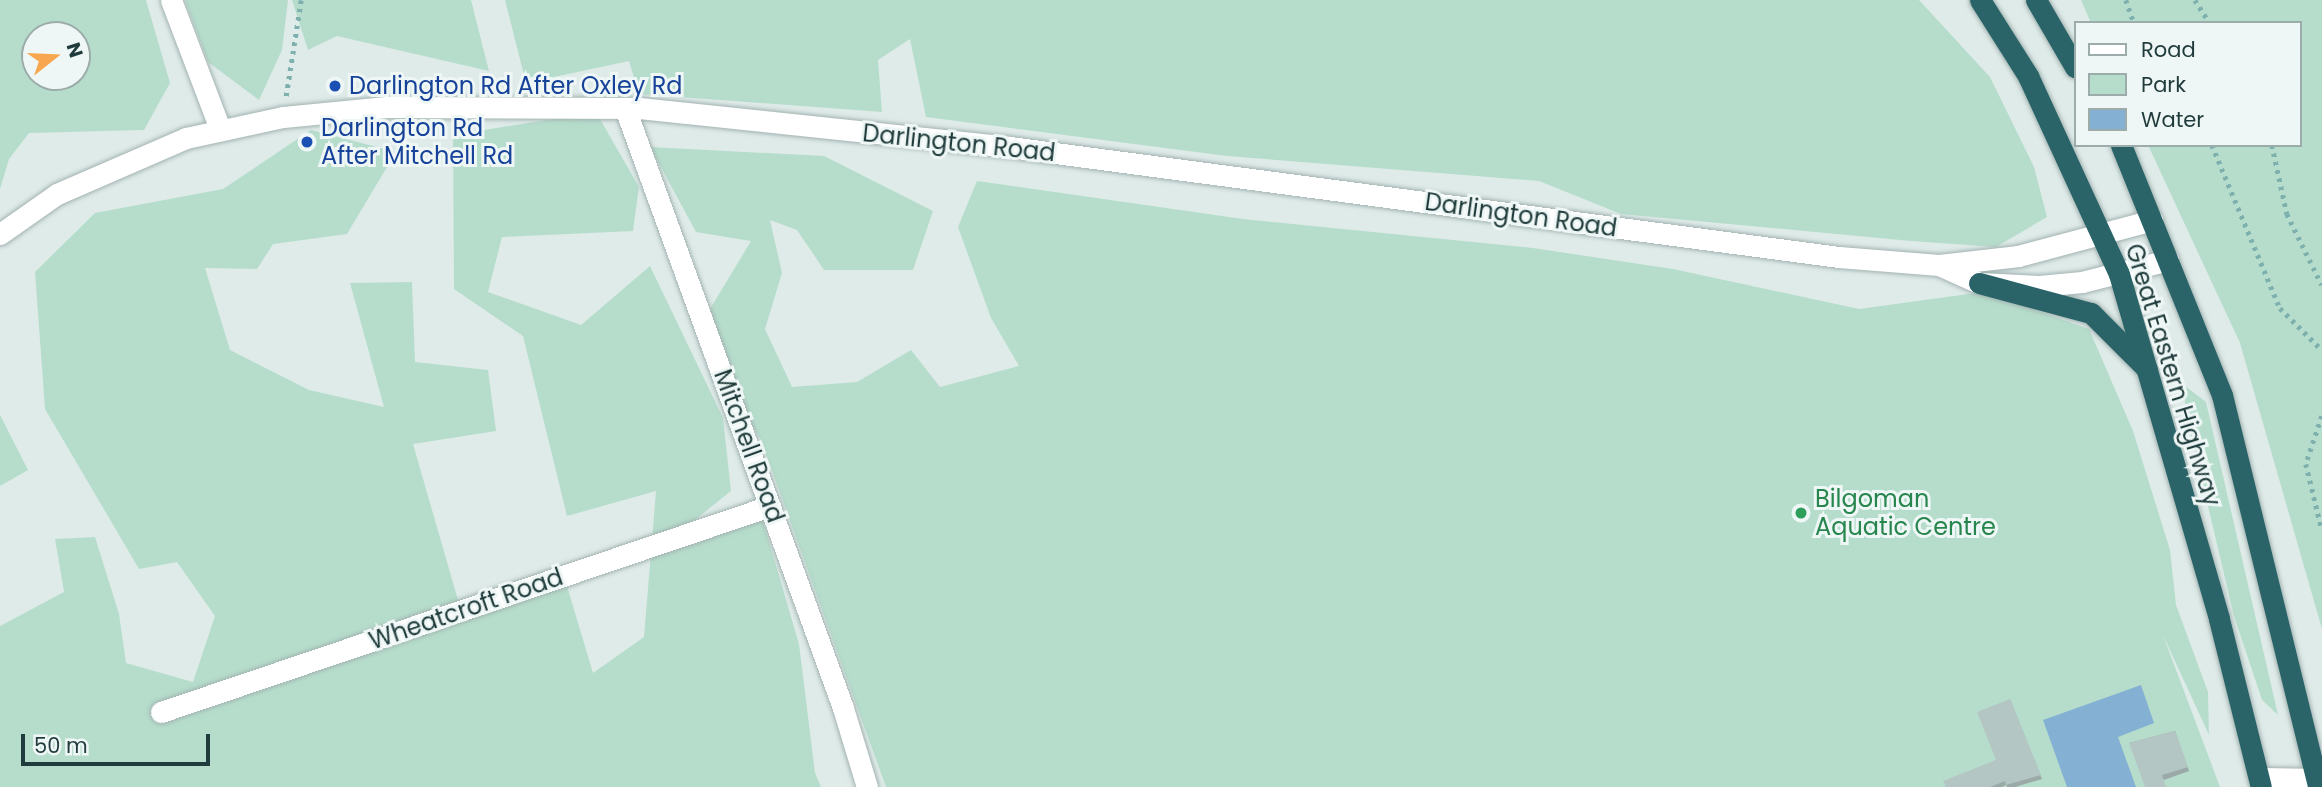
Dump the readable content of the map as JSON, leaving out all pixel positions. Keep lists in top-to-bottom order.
{
  "streets": {
    "highway": ["Great Eastern Highway"],
    "street": ["Darlington Road", "Mitchell Road", "Wheatcroft Road"]
  },
  "crossings": [
    ["Darlington Road", "Great Eastern Highway"],
    ["Darlington Road", "Mitchell Road"],
    ["Mitchell Road", "Wheatcroft Road"]
  ],
  "places": ["Darlington Rd After Oxley Rd", "Darlington Rd After Mitchell Rd", "Bilgoman Aquatic Centre"],
  "legend": ["Road", "Park", "Water"],
  "scale_bar": "50 m",
  "north": "right"
}
